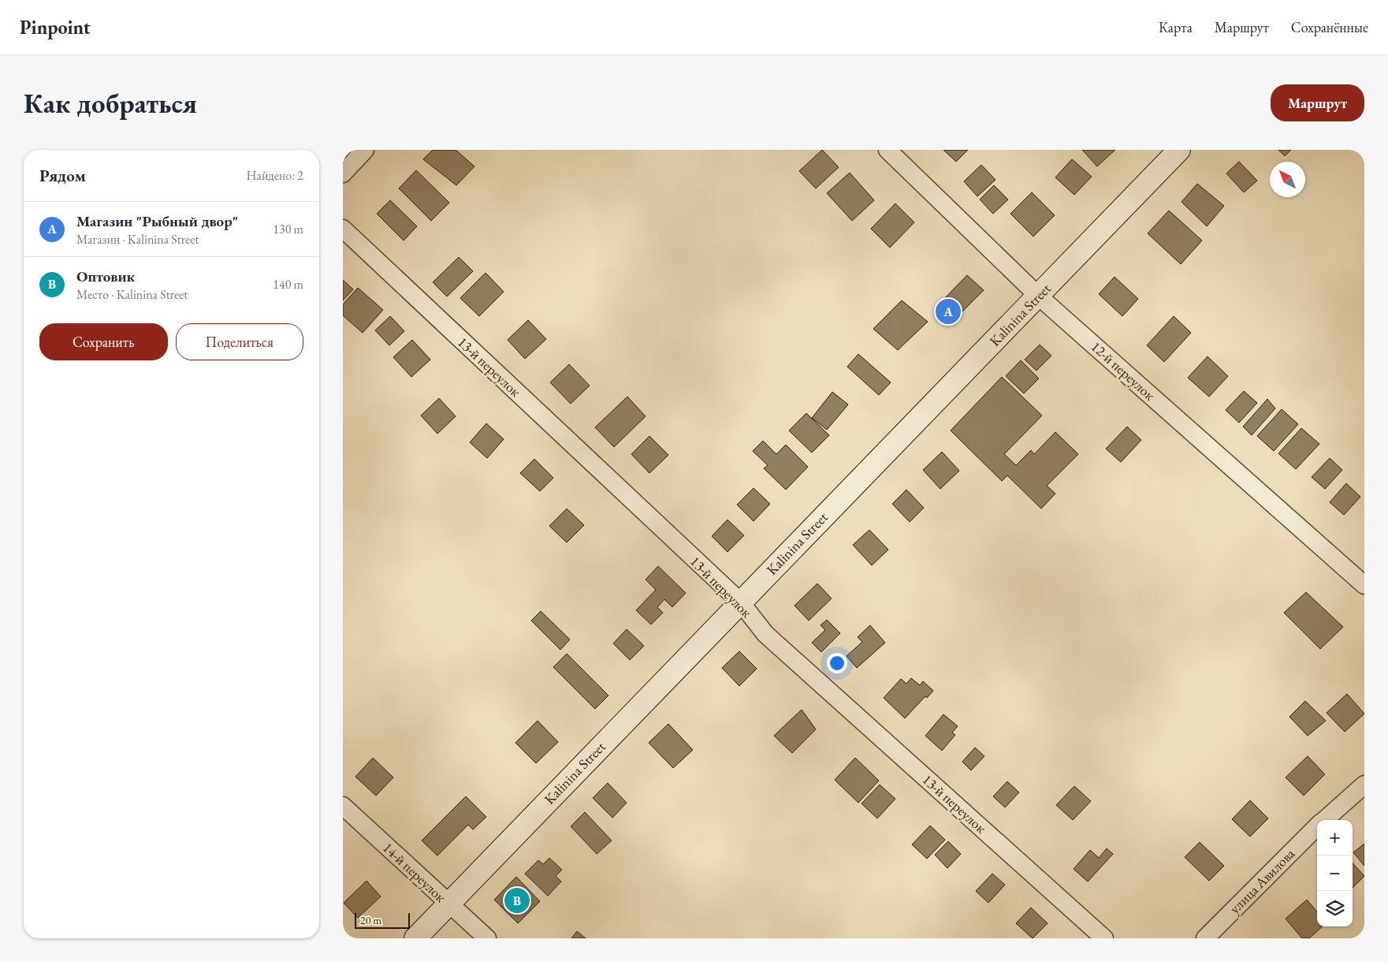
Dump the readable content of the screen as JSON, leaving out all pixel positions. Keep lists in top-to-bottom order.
{
  "streets": {
    "main road": ["Kalinina Street"],
    "street": [
      "13-й переулок",
      "12-й переулок",
      "14-й переулок",
      "улица Авилова"
    ]
  },
  "crossings": [
    ["Kalinina Street", "13-й переулок"],
    ["Kalinina Street", "12-й переулок"],
    ["Kalinina Street", "14-й переулок"]
  ],
  "scale_bar": "20 m",
  "north": "top left",
  "page": {
    "header": "Pinpoint",
    "nav": ["Карта", "Маршрут", "Сохранённые"],
    "buttons": [
      "Маршрут",
      ["Сохранить", "Поделиться"]
    ],
    "title": "Как добраться",
    "heading": ["Рядом", "Найдено: 2"],
    "list": [
      {
        "mark": "A",
        "name": "Магазин \"Рыбный двор\"",
        "note": "Магазин · Kalinina Street",
        "value": "130 m"
      },
      {
        "mark": "B",
        "name": "Оптовик",
        "note": "Место · Kalinina Street",
        "value": "140 m"
      }
    ],
    "pins": ["A", "B"],
    "map_buttons": ["+", "−"],
    "scale": "20 m"
  }
}
